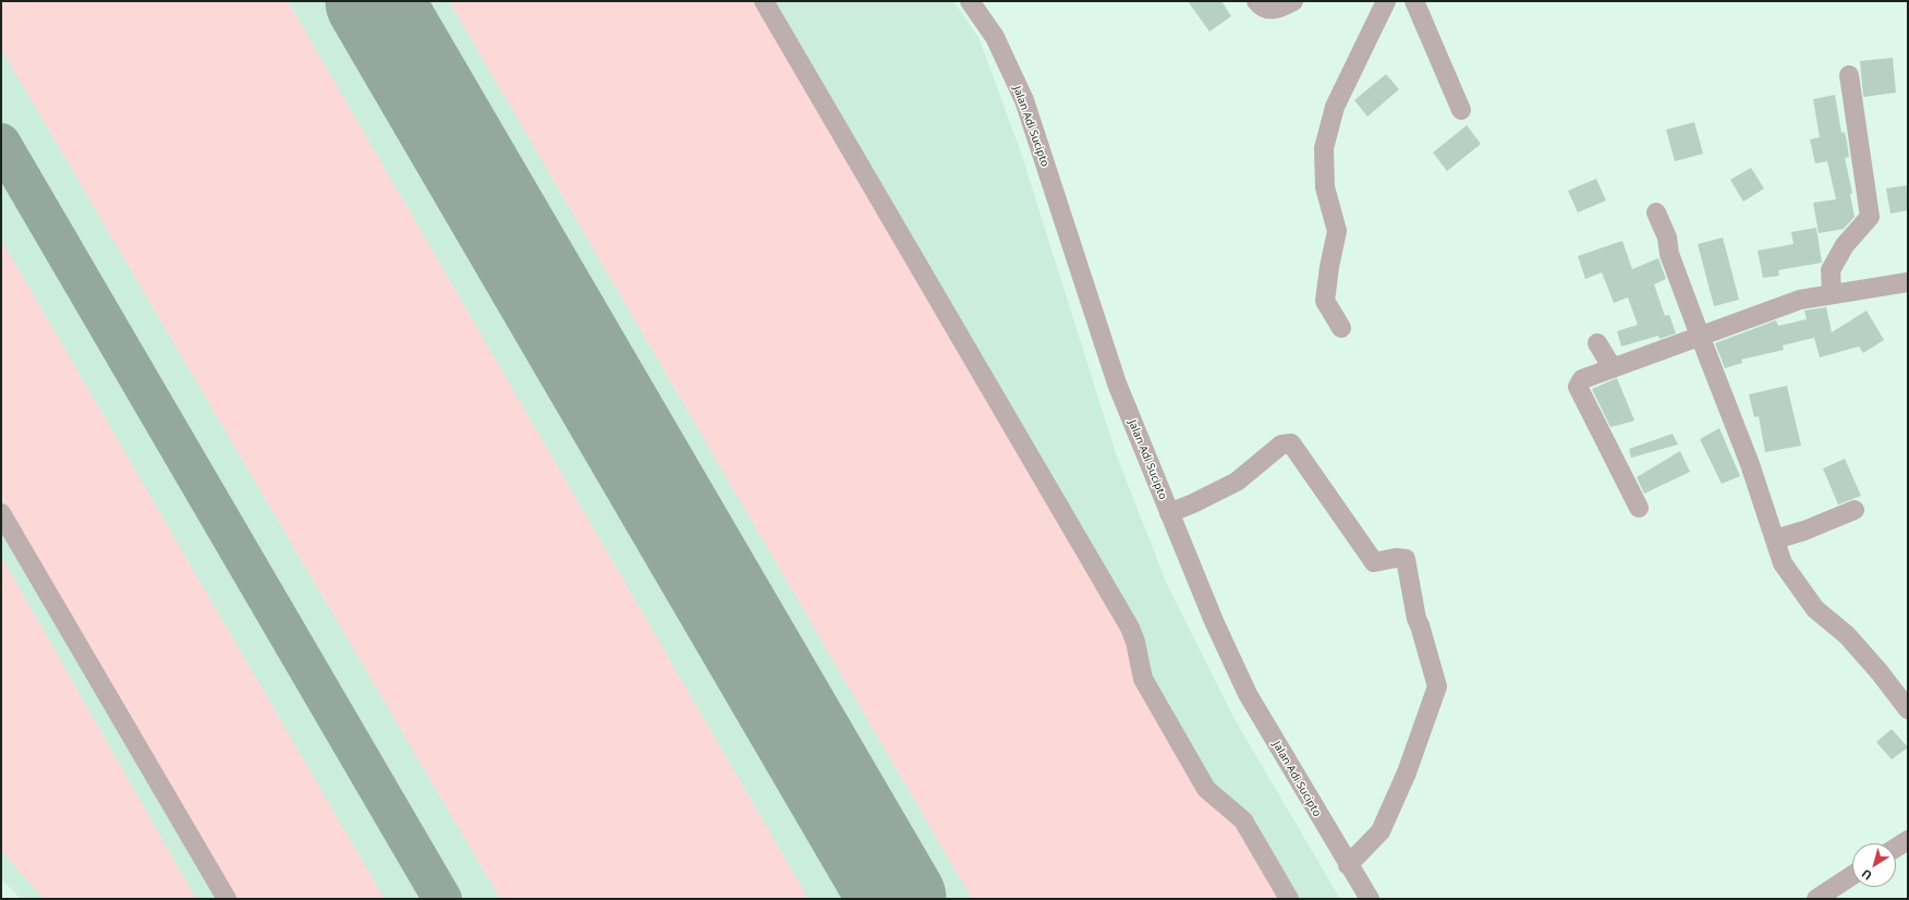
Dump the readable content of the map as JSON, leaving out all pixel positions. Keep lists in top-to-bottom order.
{
  "streets": {
    "street": ["Jalan Adi Sucipto"]
  },
  "north": "bottom left"
}
